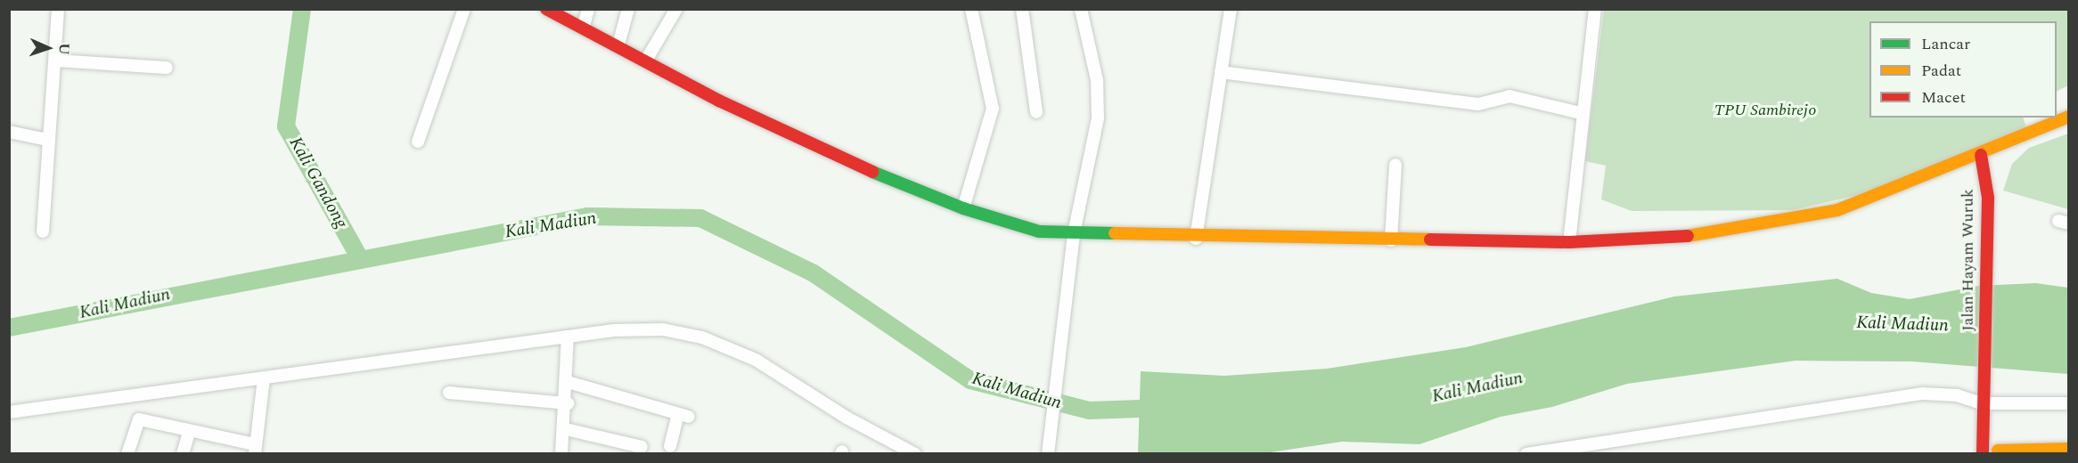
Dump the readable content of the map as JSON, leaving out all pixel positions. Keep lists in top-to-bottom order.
{
  "streets": {
    "main road": ["Jalan Hayam Wuruk"]
  },
  "water": ["Kali Gandong", "Kali Madiun"],
  "parks": ["TPU Sambirejo"],
  "legend": ["Lancar", "Padat", "Macet"],
  "north": "right"
}
